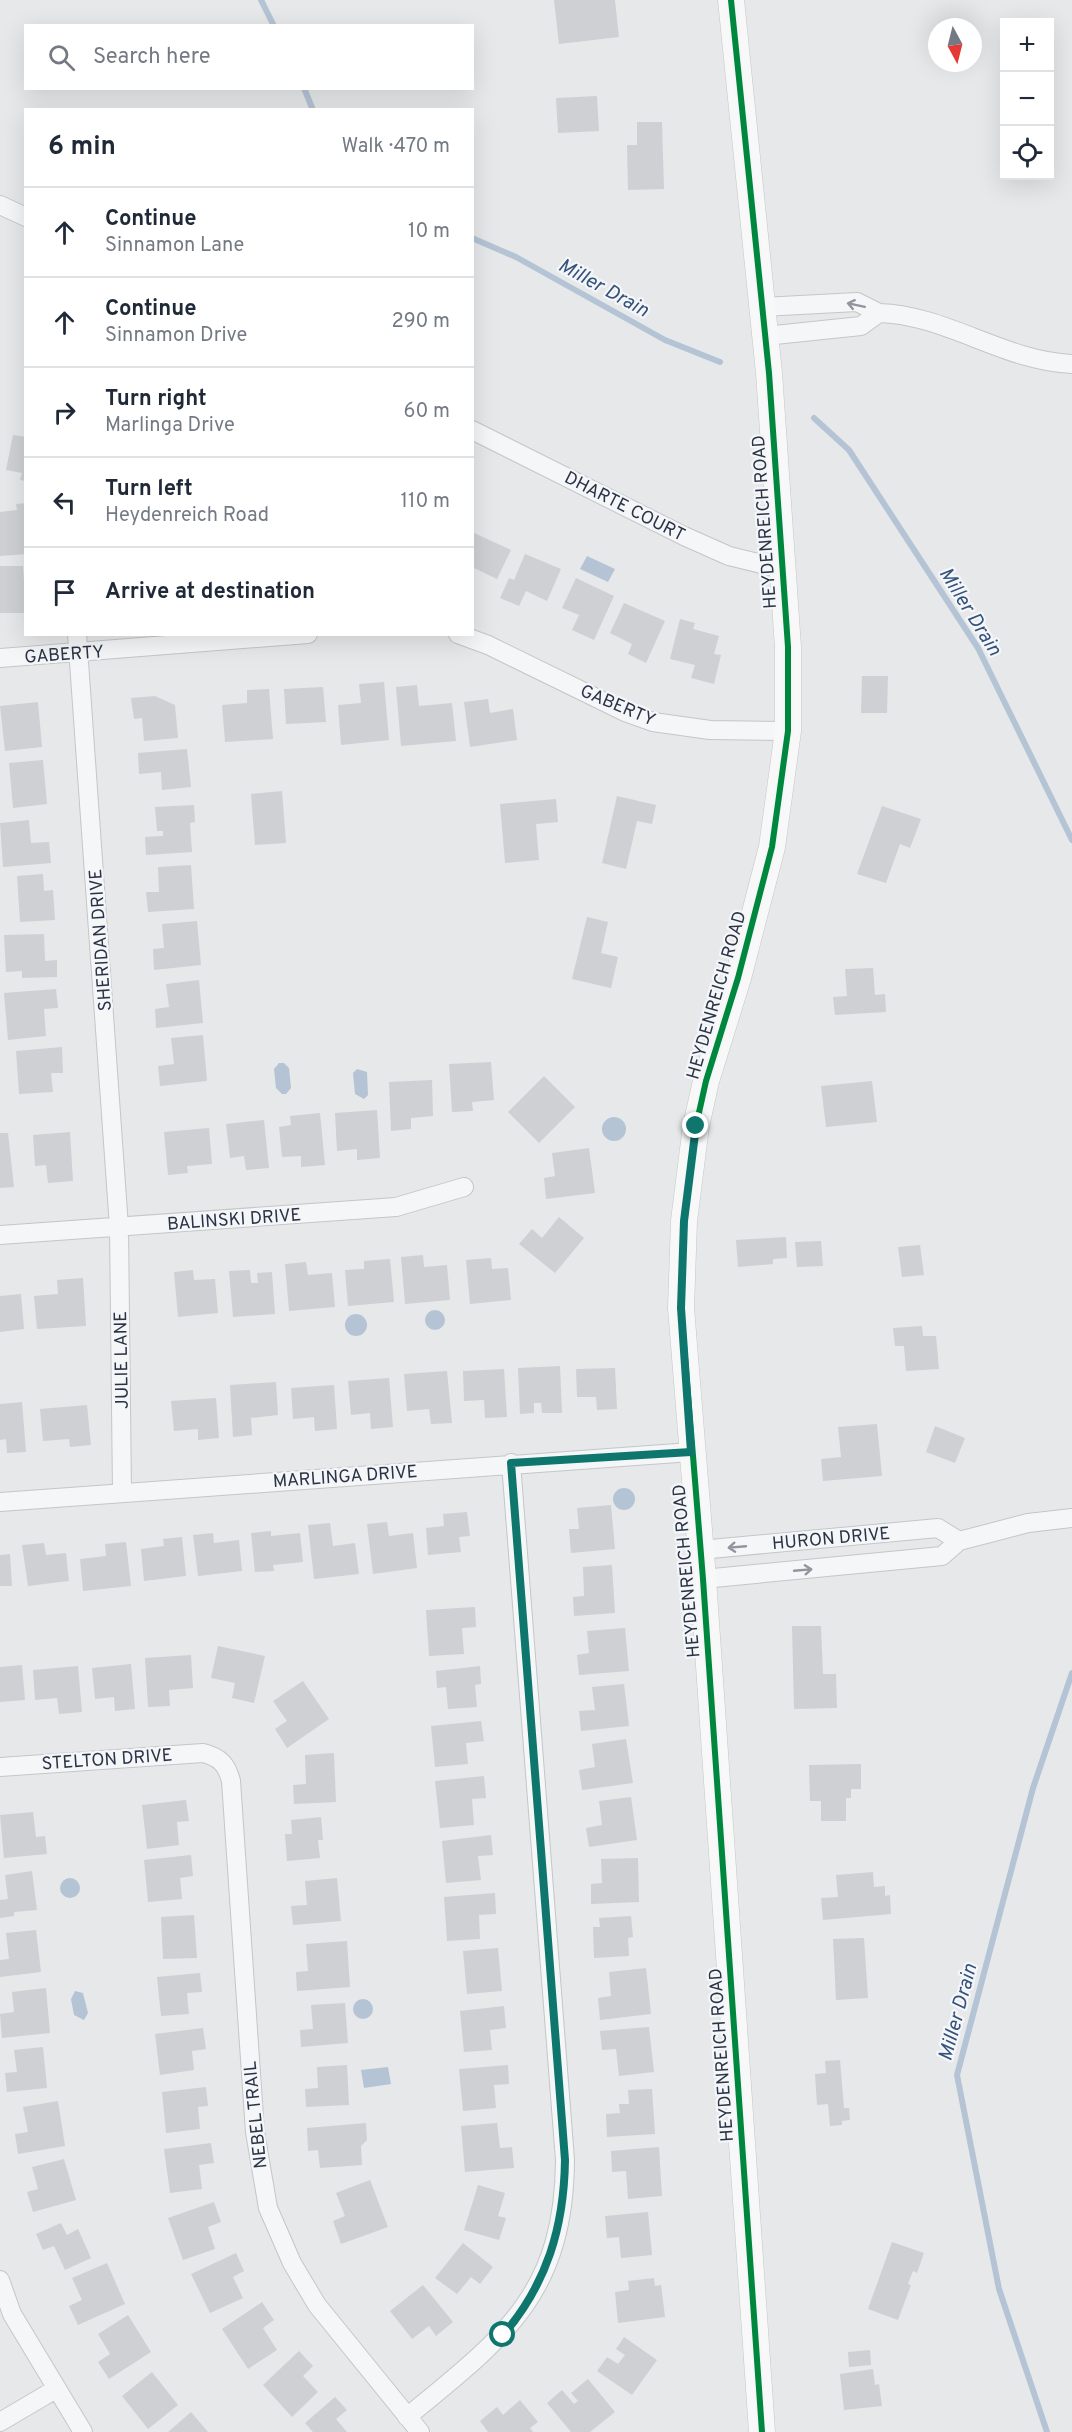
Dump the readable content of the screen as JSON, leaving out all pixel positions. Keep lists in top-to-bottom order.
{
  "streets": {
    "street": [
      "DHARTE COURT",
      "HEYDENREICH ROAD",
      "GABERTY",
      "SHERIDAN DRIVE",
      "BALINSKI DRIVE",
      "JULIE LANE",
      "MARLINGA DRIVE",
      "HURON DRIVE",
      "STELTON DRIVE",
      "NEBEL TRAIL"
    ]
  },
  "crossings": [
    ["DHARTE COURT", "HEYDENREICH ROAD"],
    ["HEYDENREICH ROAD", "GABERTY"],
    ["HEYDENREICH ROAD", "MARLINGA DRIVE"],
    ["HEYDENREICH ROAD", "HURON DRIVE"],
    ["GABERTY", "SHERIDAN DRIVE"],
    ["SHERIDAN DRIVE", "BALINSKI DRIVE"],
    ["SHERIDAN DRIVE", "JULIE LANE"],
    ["BALINSKI DRIVE", "JULIE LANE"],
    ["JULIE LANE", "MARLINGA DRIVE"],
    ["STELTON DRIVE", "NEBEL TRAIL"]
  ],
  "water": ["Miller Drain"],
  "north": "bottom",
  "page": {
    "map_buttons": ["+", "−"],
    "search": "Search here",
    "heading": ["6 min", "Walk · 470 m"],
    "list": [
      ["Continue", "Sinnamon Lane", "10 m"],
      ["Continue", "Sinnamon Drive", "290 m"],
      ["Turn right", "Marlinga Drive", "60 m"],
      ["Turn left", "Heydenreich Road", "110 m"],
      "Arrive at destination"
    ]
  }
}
